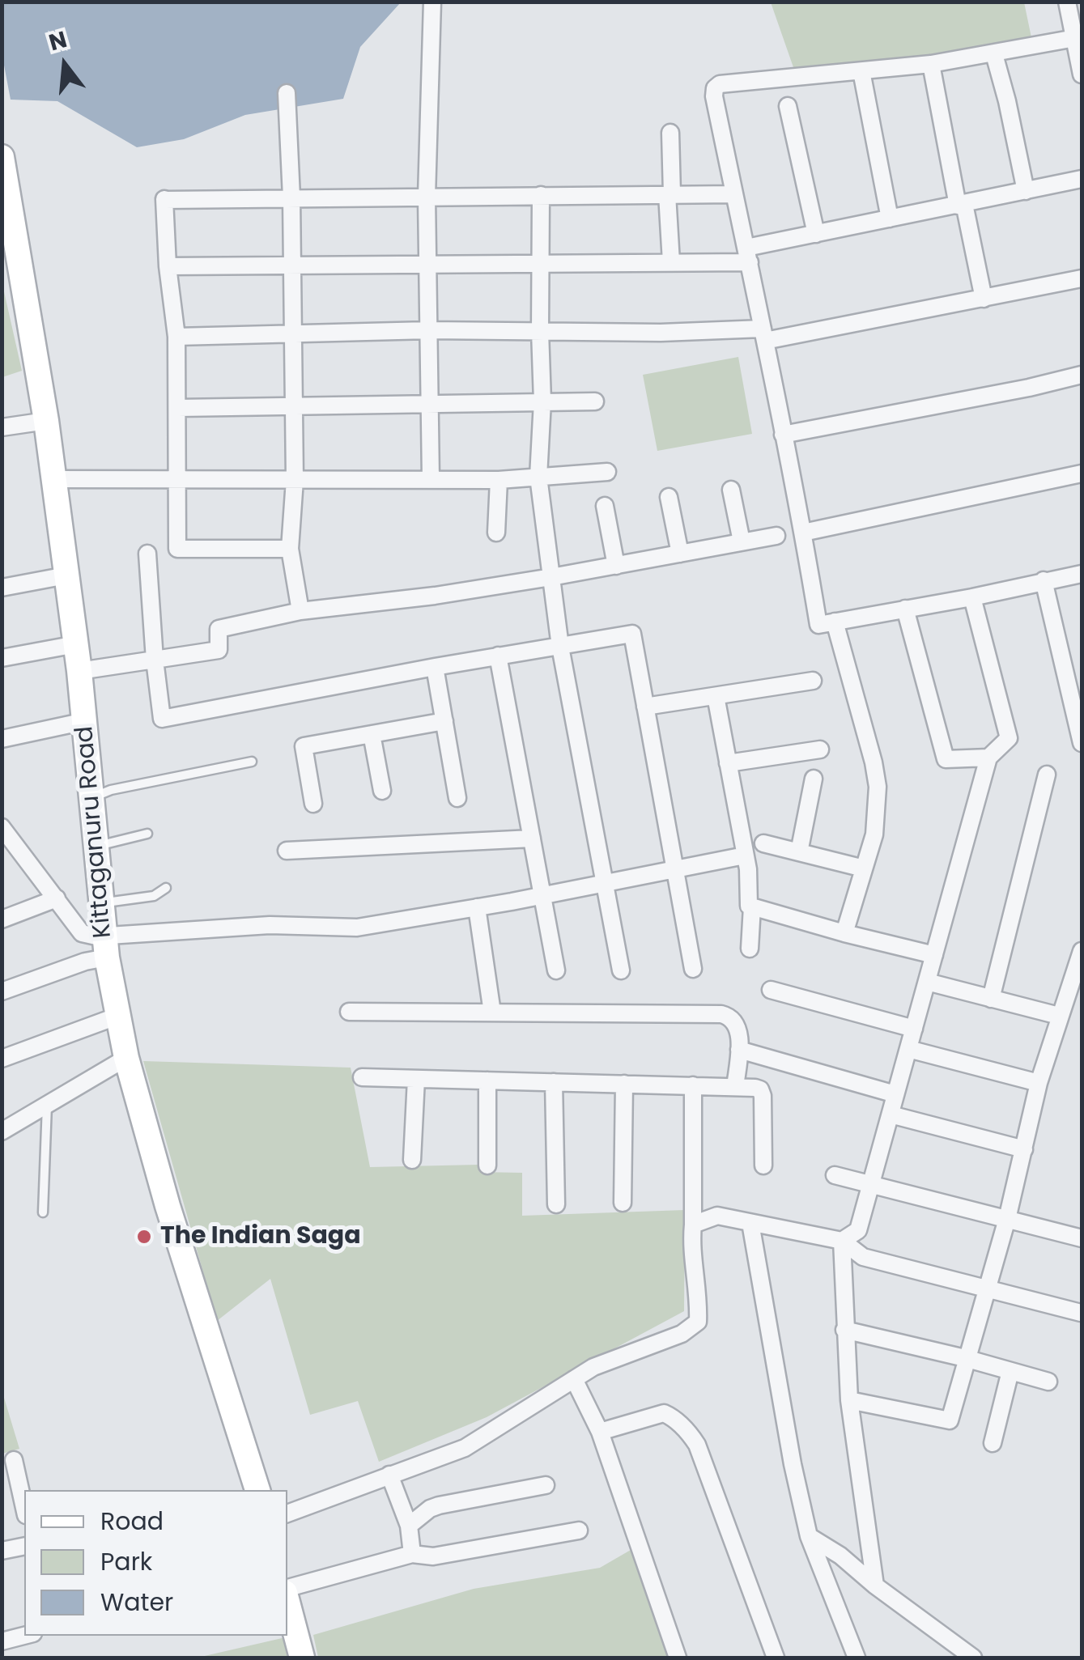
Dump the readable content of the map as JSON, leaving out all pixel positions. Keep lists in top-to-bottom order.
{
  "streets": {
    "street": ["Kittaganuru Road"]
  },
  "places": ["The Indian Saga"],
  "legend": ["Road", "Park", "Water"],
  "north": "top"
}
